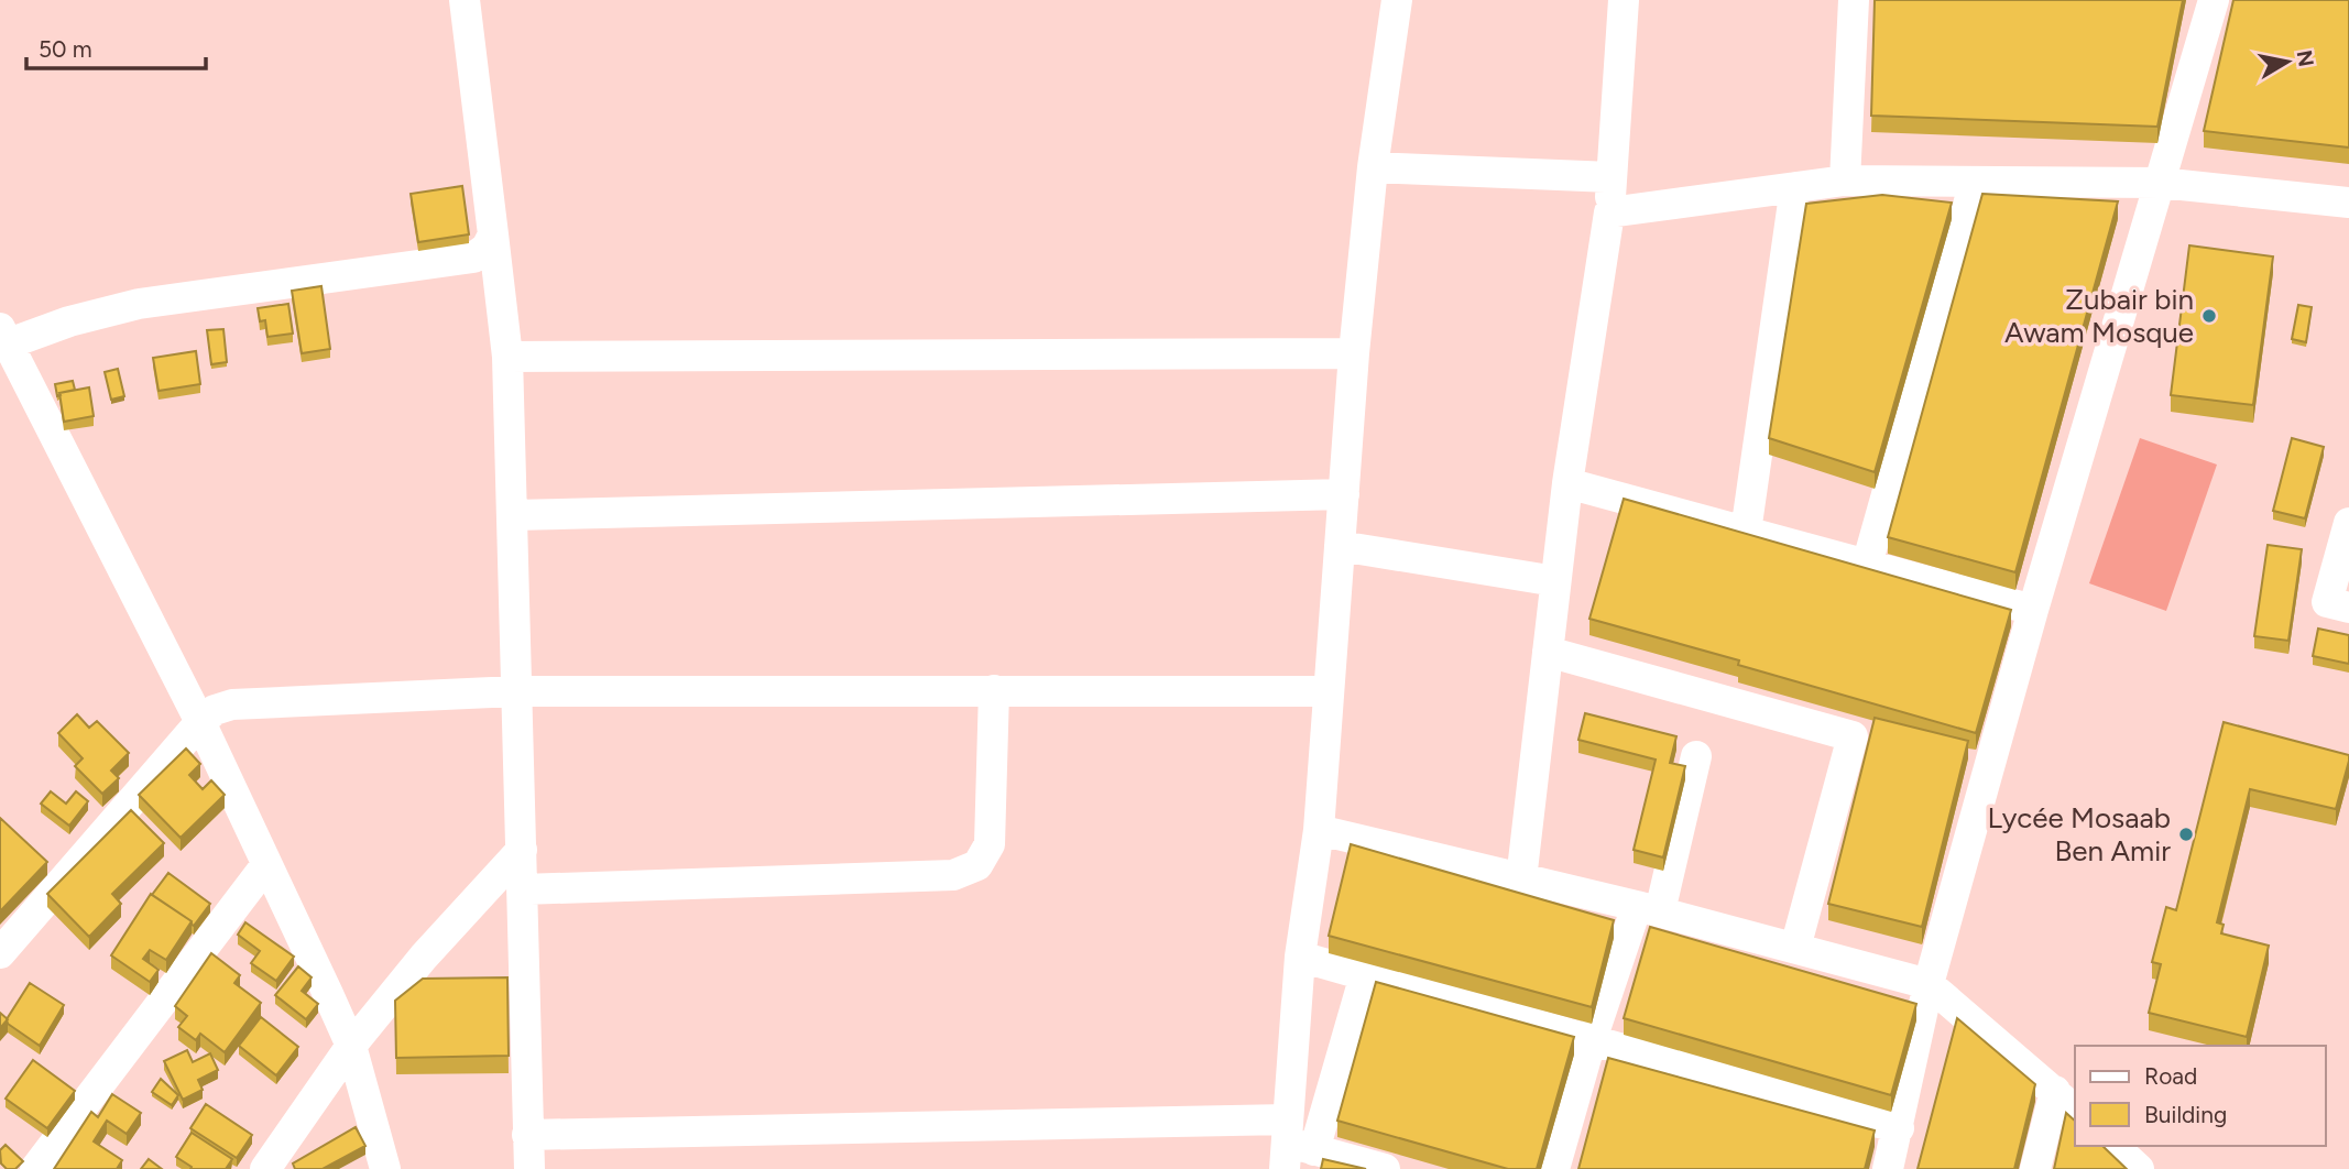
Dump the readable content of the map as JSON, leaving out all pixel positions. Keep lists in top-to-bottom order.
{
  "places": ["Zubair bin Awam Mosque", "Lycée Mosaab Ben Amir"],
  "legend": ["Road", "Building"],
  "scale_bar": "50 m",
  "north": "right"
}
